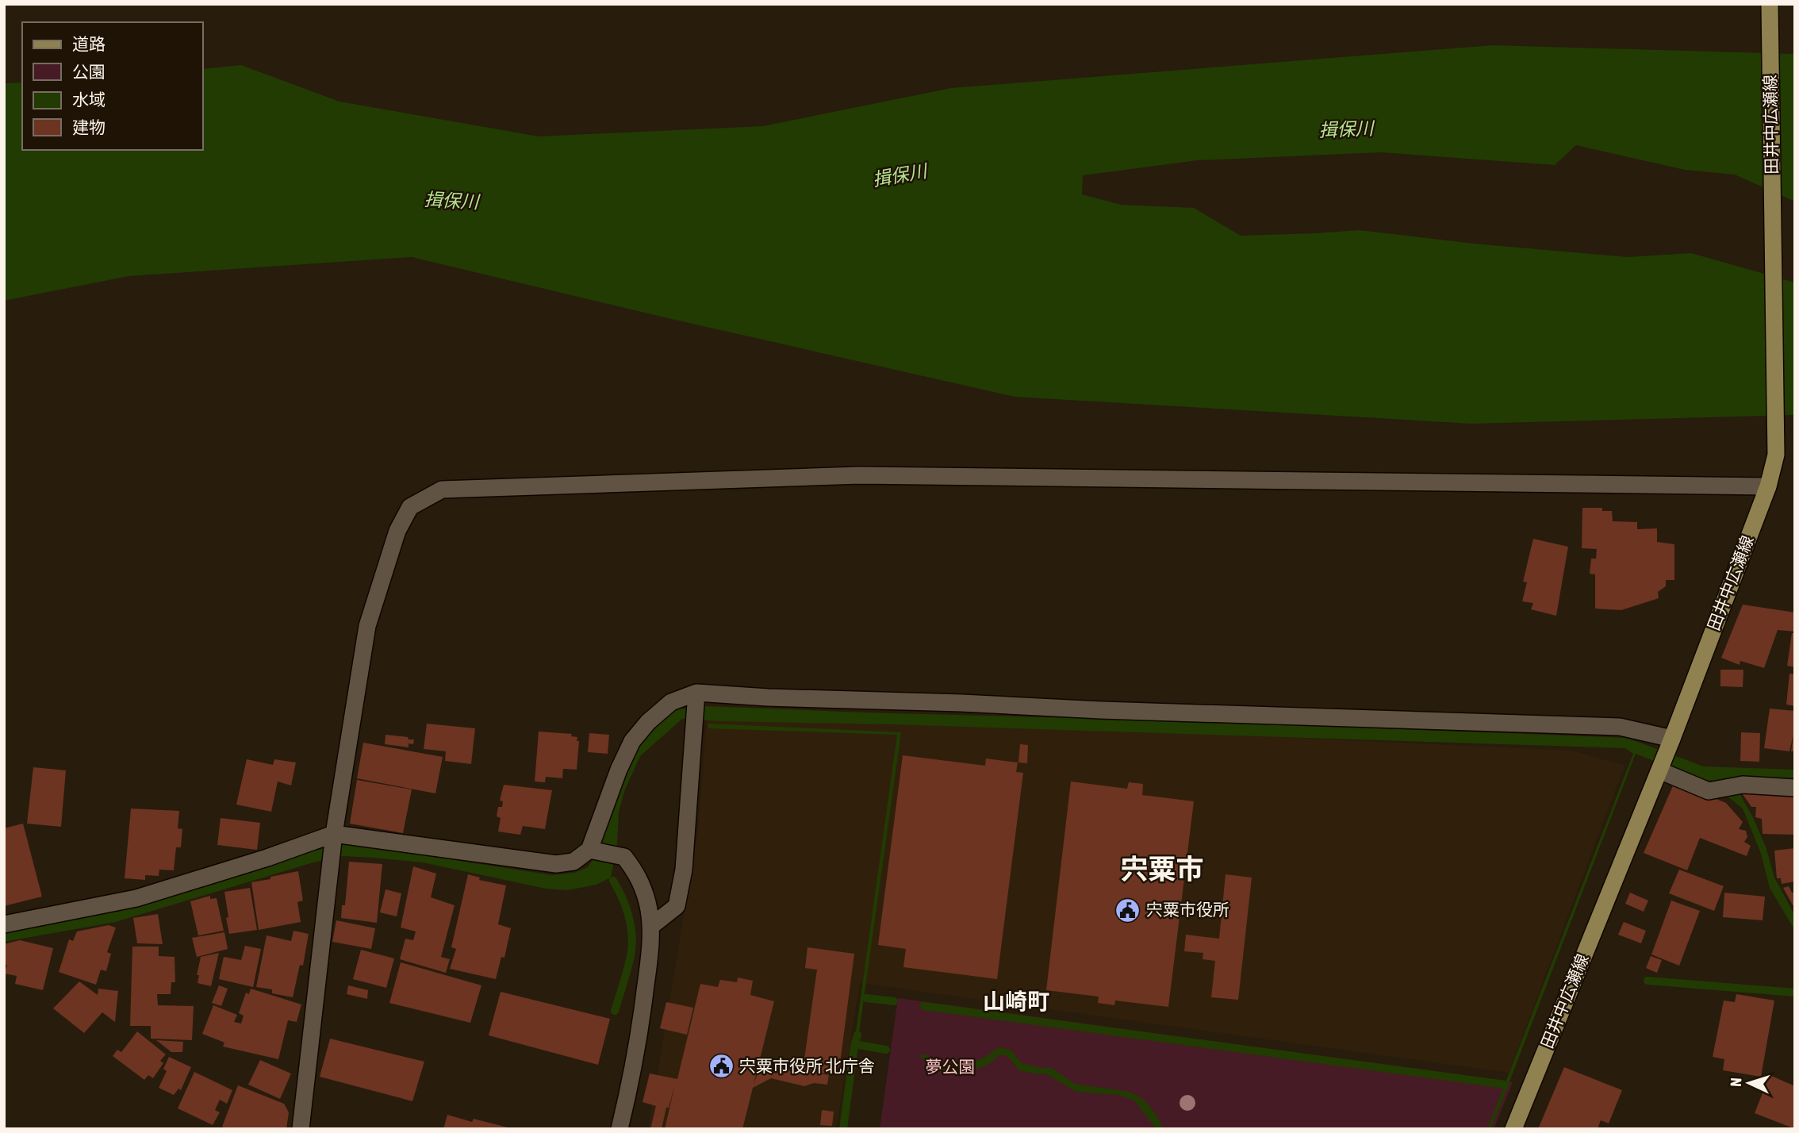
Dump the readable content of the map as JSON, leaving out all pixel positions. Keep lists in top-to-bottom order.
{
  "streets": {
    "main road": ["田井中広瀬線"]
  },
  "districts": ["宍粟市", "山崎町"],
  "water": ["揖保川"],
  "parks": ["夢公園"],
  "places": {
    "public building": ["宍粟市役所", "宍粟市役所 北庁舎"]
  },
  "legend": [
    "道路",
    "公園",
    "水域",
    "建物"
  ],
  "north": "left"
}
